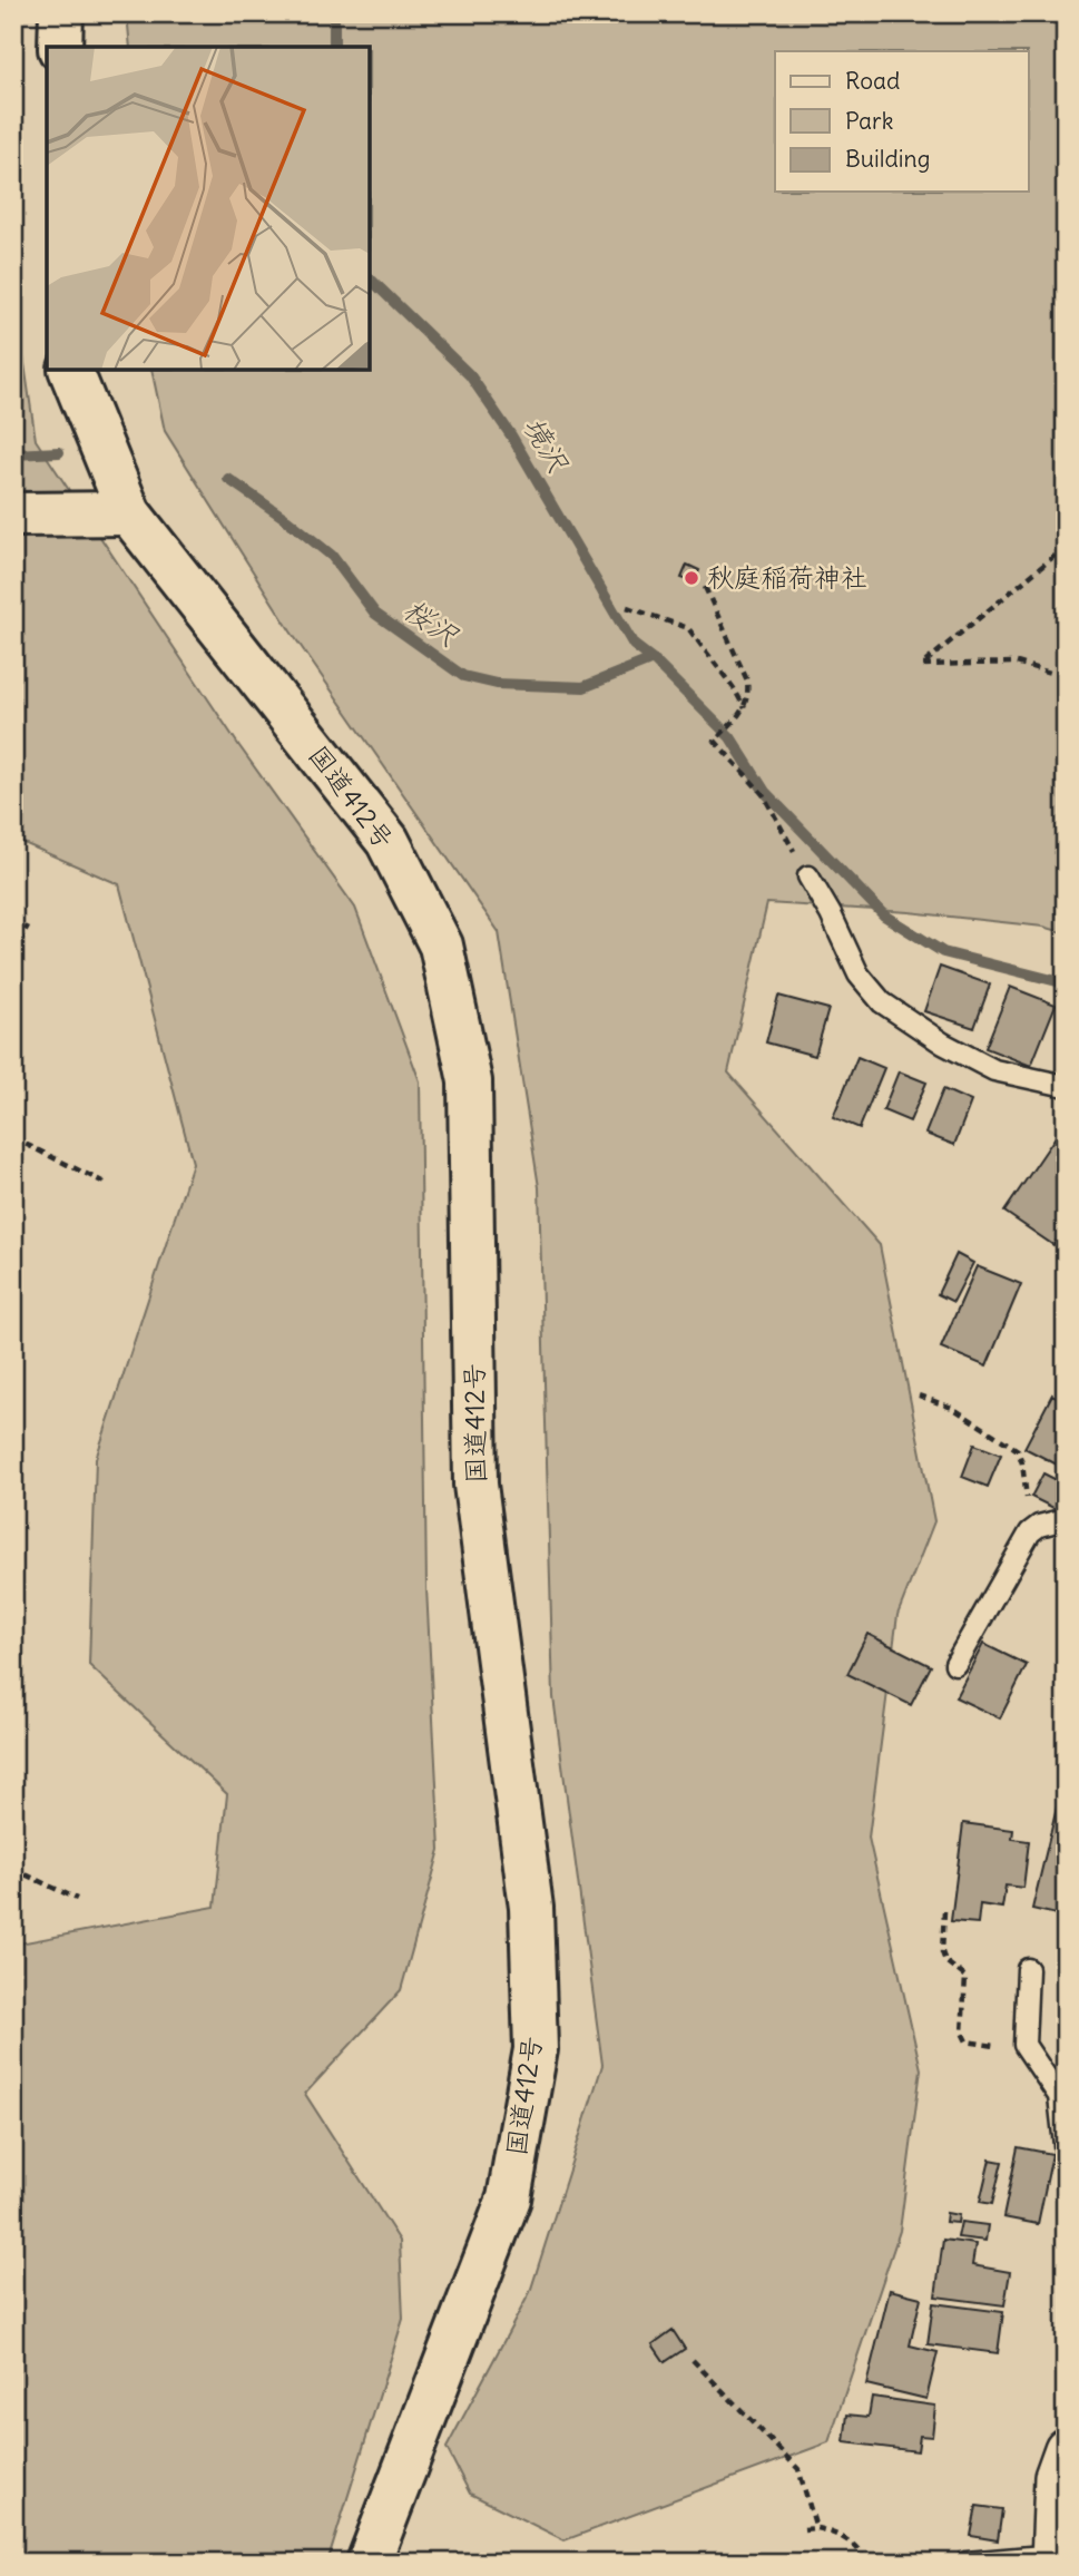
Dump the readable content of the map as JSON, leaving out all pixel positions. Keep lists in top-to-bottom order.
{
  "streets": {
    "main road": ["国道412号"]
  },
  "water": ["境沢", "桜沢"],
  "places": ["秋庭稲荷神社"],
  "legend": ["Road", "Park", "Building"]
}
